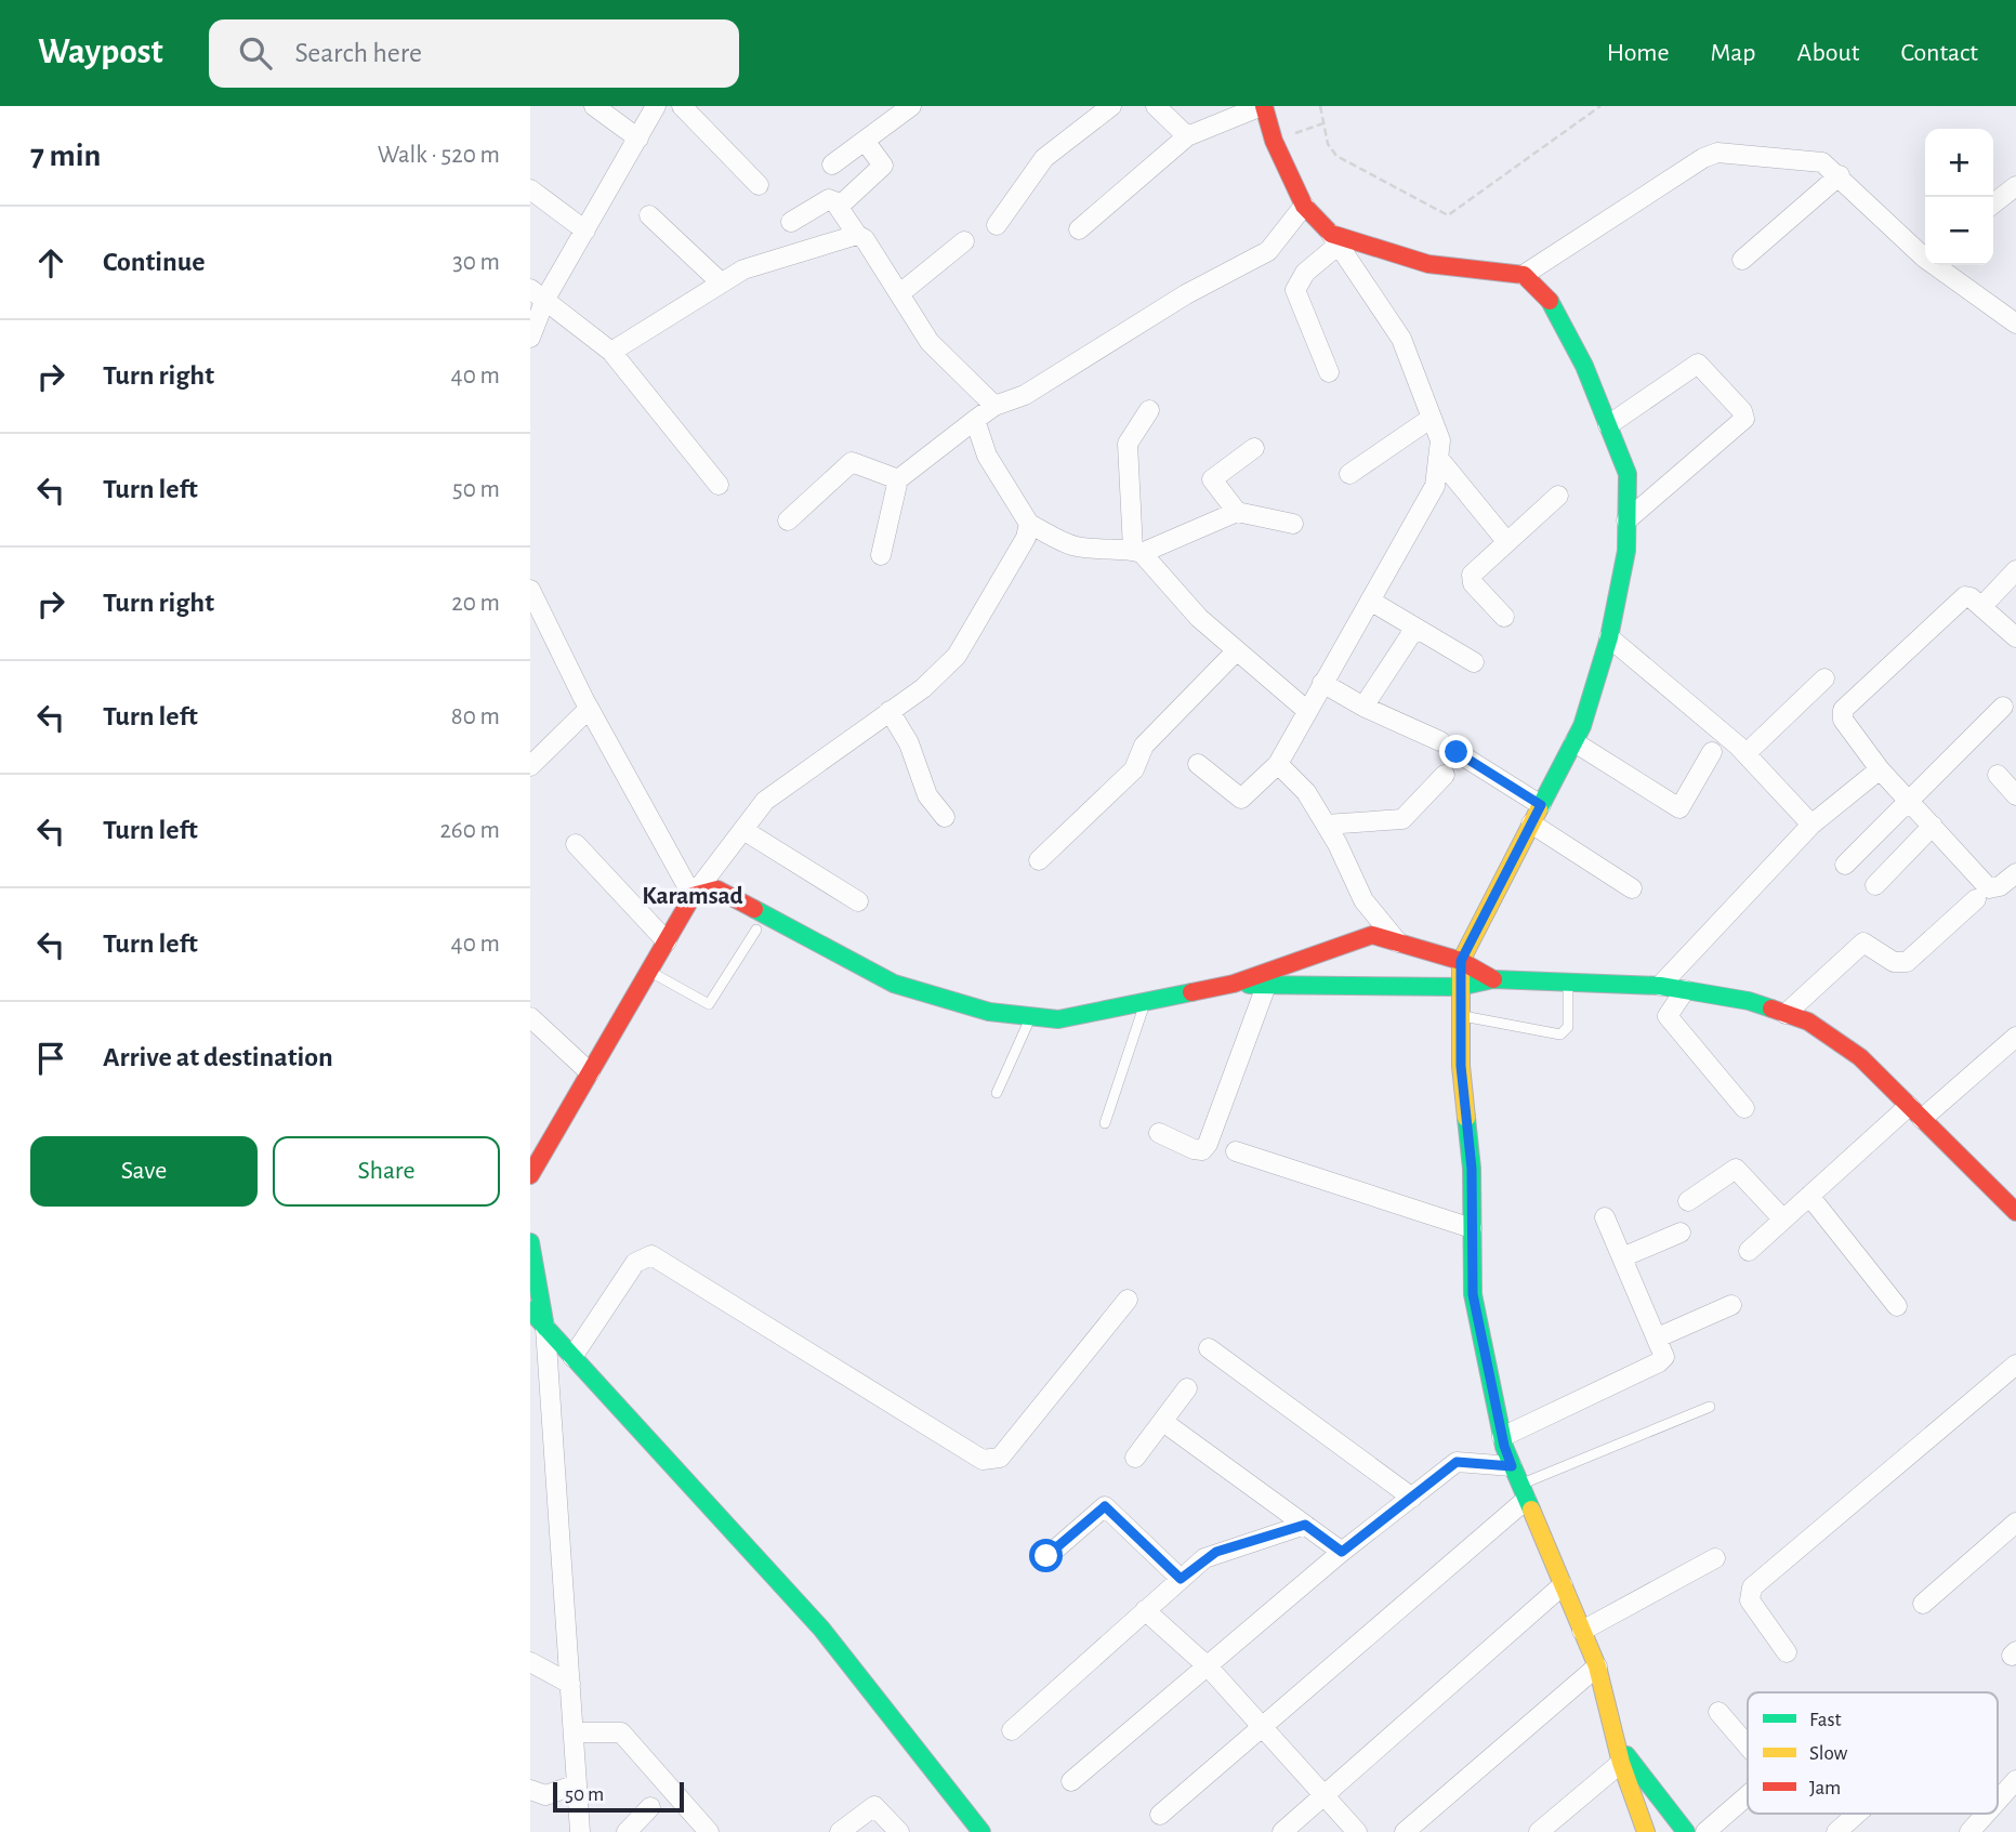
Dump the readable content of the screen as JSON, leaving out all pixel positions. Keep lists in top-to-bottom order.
{
  "districts": ["Karamsad"],
  "legend": ["Fast", "Slow", "Jam"],
  "scale_bar": "50 m",
  "page": {
    "header": "Waypost",
    "search": "Search here",
    "nav": [
      "Home",
      "Map",
      "About",
      "Contact"
    ],
    "heading": ["7 min", "Walk · 520 m"],
    "map_buttons": ["+", "−"],
    "list": [
      ["Continue", "30 m"],
      ["Turn right", "40 m"],
      ["Turn left", "50 m"],
      ["Turn right", "20 m"],
      ["Turn left", "80 m"],
      ["Turn left", "260 m"],
      ["Turn left", "40 m"],
      "Arrive at destination"
    ],
    "buttons": ["Save", "Share"],
    "scale": "50 m"
  }
}
